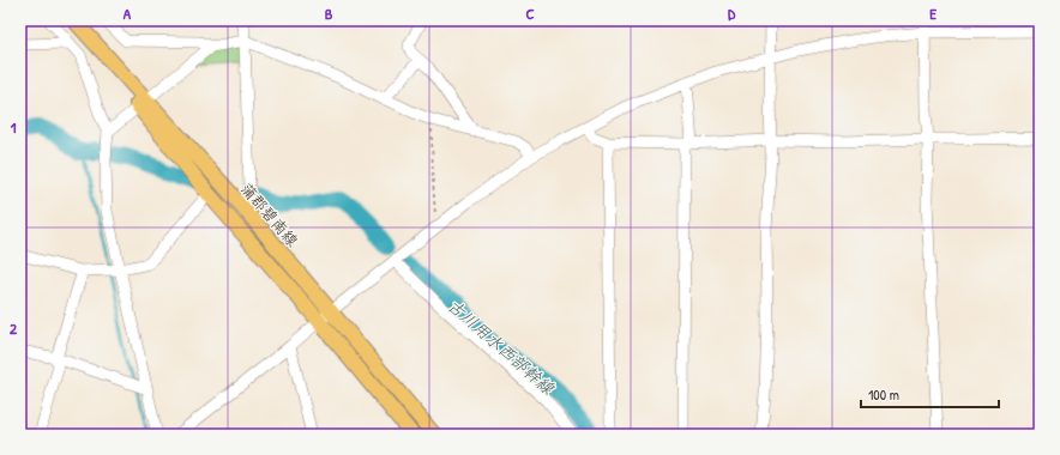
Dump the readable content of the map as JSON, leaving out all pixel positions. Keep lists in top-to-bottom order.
{
  "streets": {
    "main road": ["蒲郡碧南線"]
  },
  "water": ["古川用水西部幹線"],
  "scale_bar": "100 m",
  "grid": {
    "columns": [
      "A",
      "B",
      "C",
      "D",
      "E"
    ],
    "rows": ["1", "2"]
  }
}
